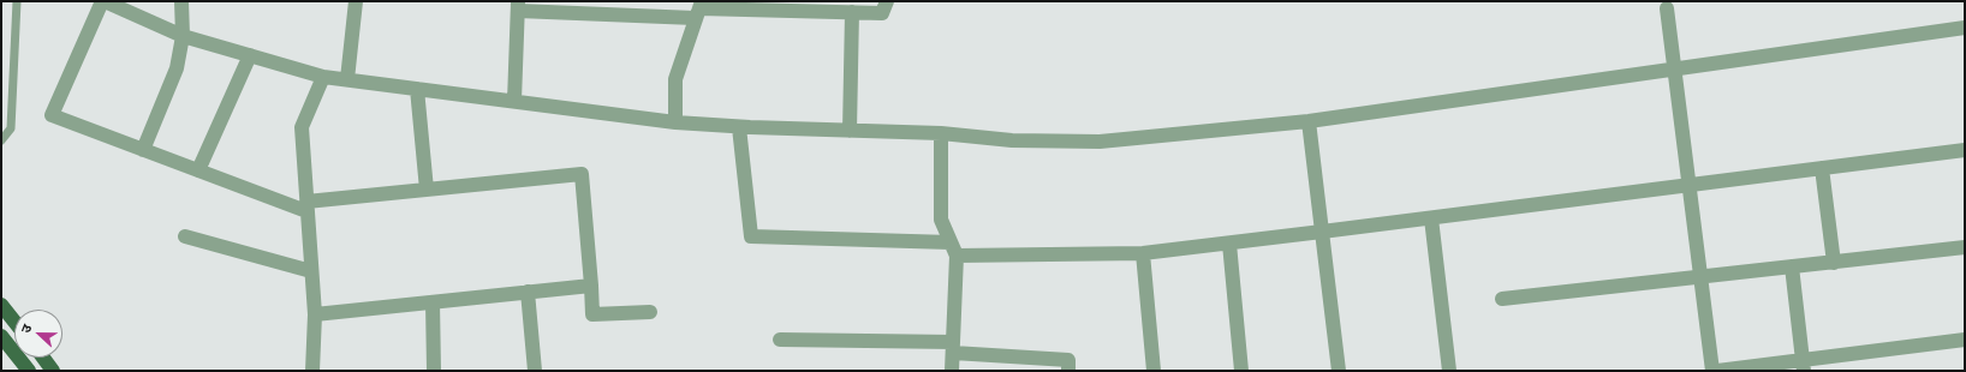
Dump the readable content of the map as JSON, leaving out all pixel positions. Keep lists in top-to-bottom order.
{
  "north": "left"
}
